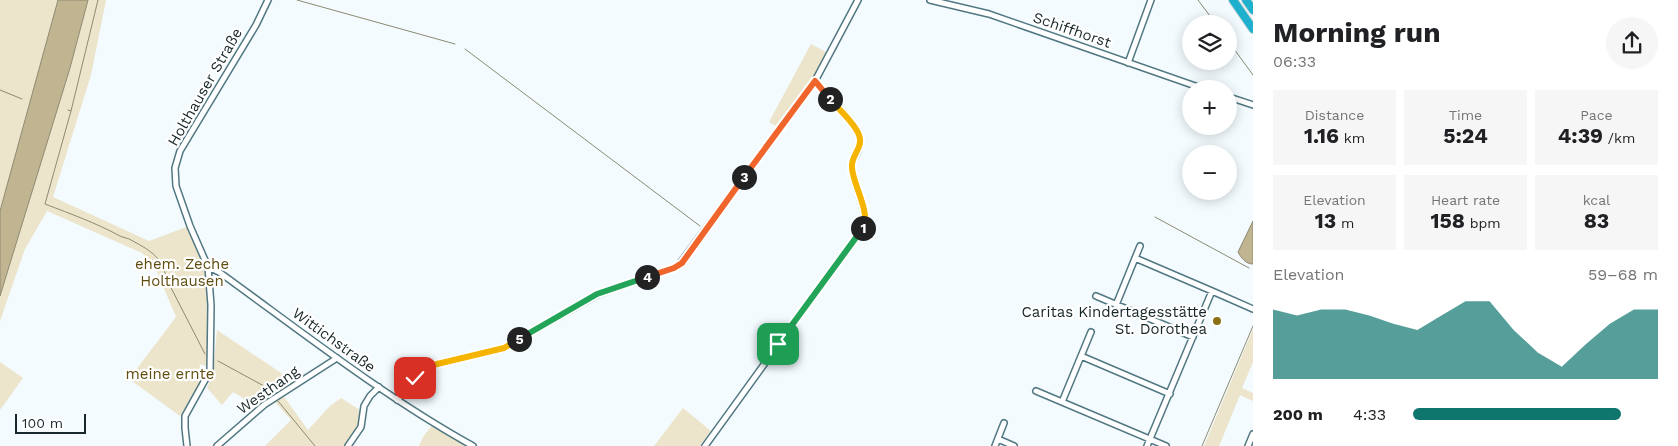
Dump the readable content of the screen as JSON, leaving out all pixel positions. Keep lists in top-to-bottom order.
{
  "streets": {
    "street": [
      "Schiffhorst",
      "Holthauser Straße",
      "Wittichstraße",
      "Westhang"
    ]
  },
  "crossings": [
    ["Holthauser Straße", "Wittichstraße"],
    ["Wittichstraße", "Westhang"]
  ],
  "parks": ["ehem. Zeche Holthausen", "meine ernte"],
  "places": ["Caritas Kindertagesstätte St. Dorothea"],
  "scale_bar": "100 m",
  "page": {
    "heading": ["Morning run", "06:33"],
    "map_buttons": ["+", "−"],
    "stats": [
      ["Distance", "1.16 km"],
      ["Time", "5:24"],
      ["Pace", "4:39 /km"],
      ["Elevation", "13 m"],
      ["Heart rate", "158 bpm"],
      ["kcal", "83"]
    ],
    "pins": [
      "2",
      "3",
      "1",
      "4",
      "5"
    ],
    "chart": ["Elevation", "59–68 m"],
    "list": [
      {
        "name": "200 m",
        "note": "4:33"
      }
    ],
    "scale": "100 m"
  }
}
